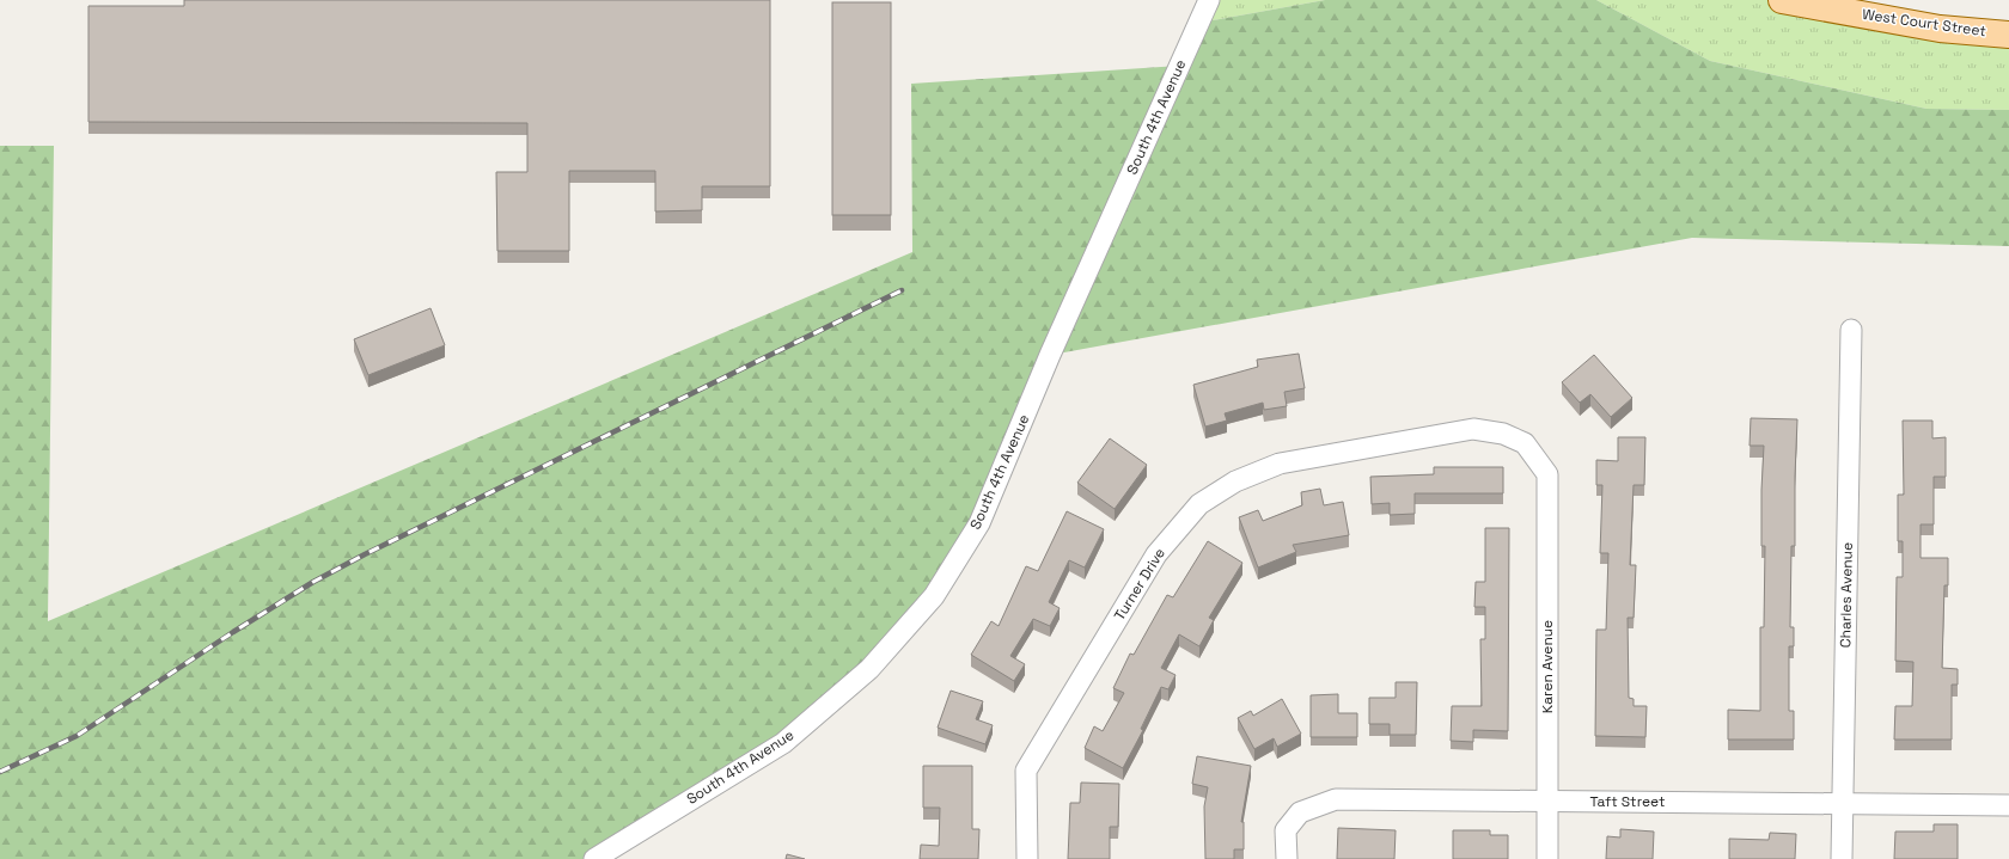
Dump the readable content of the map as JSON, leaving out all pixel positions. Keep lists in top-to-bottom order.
{
  "streets": {
    "main road": ["West Court Street"],
    "street": [
      "South 4th Avenue",
      "Turner Drive",
      "Charles Avenue",
      "Karen Avenue",
      "Taft Street"
    ]
  },
  "crossings": [
    ["Turner Drive", "Karen Avenue"],
    ["Charles Avenue", "Taft Street"],
    ["Karen Avenue", "Taft Street"]
  ]
}
